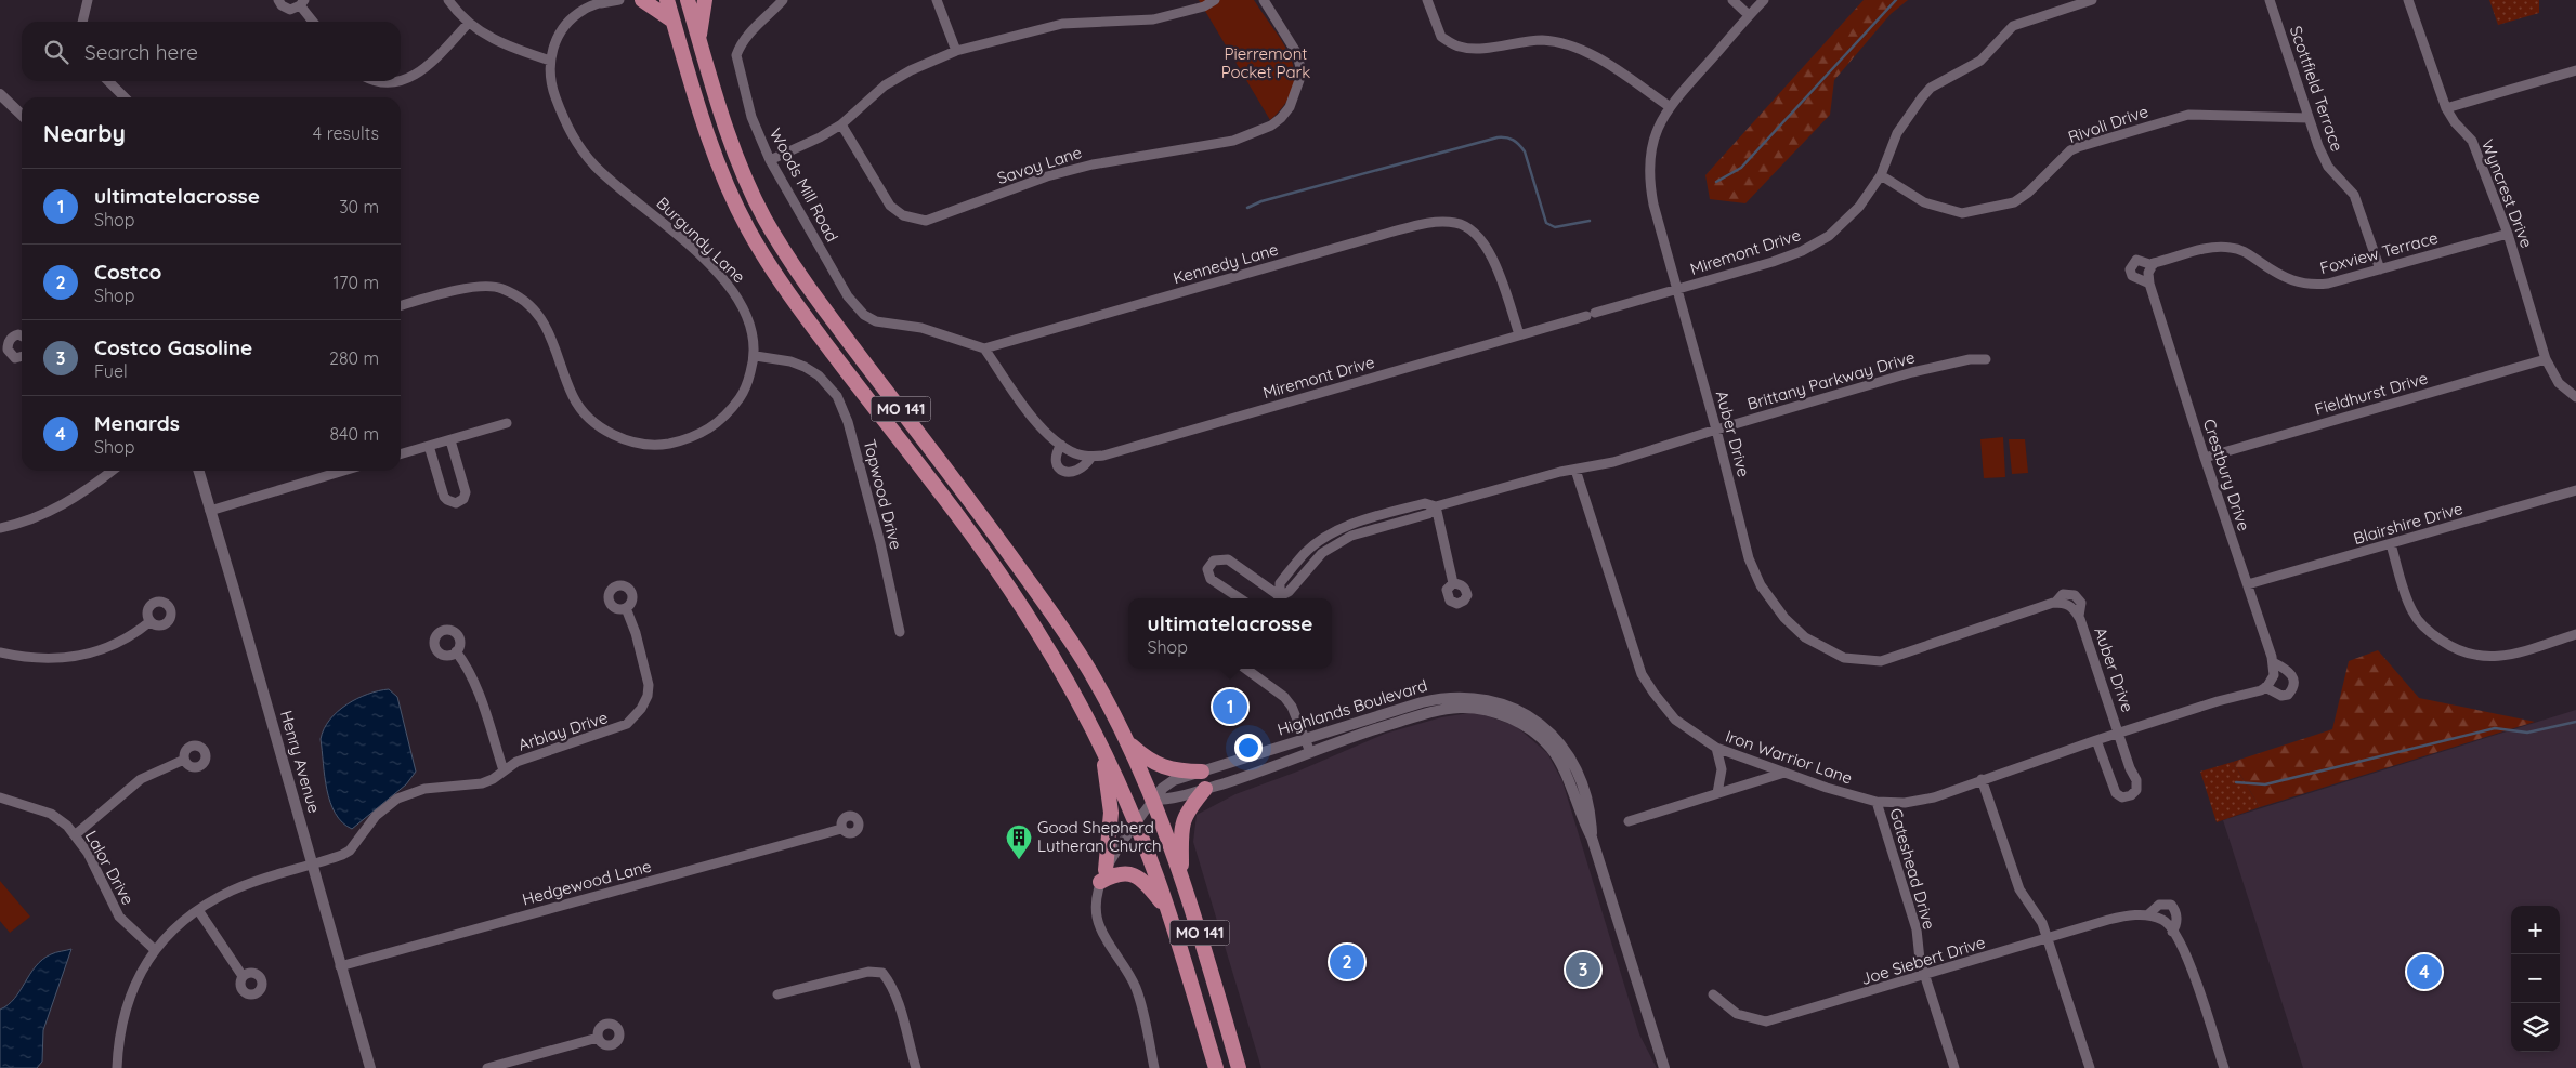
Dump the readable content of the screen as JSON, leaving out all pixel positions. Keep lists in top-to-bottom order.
{
  "streets": {
    "highway": ["MO 141"],
    "street": [
      "Scottfield Terrace",
      "Rivoli Drive",
      "Savoy Lane",
      "Woods Mill Road",
      "Wyncrest Drive",
      "Burgundy Lane",
      "Miremont Drive",
      "Foxview Terrace",
      "Kennedy Lane",
      "Brittany Parkway Drive",
      "Fieldhurst Drive",
      "Auber Drive",
      "Crestbury Drive",
      "Topwood Drive",
      "Blairshire Drive",
      "Highlands Boulevard",
      "Arblay Drive",
      "Iron Warrior Lane",
      "Henry Avenue",
      "Lalor Drive",
      "Gateshead Drive",
      "Hedgewood Lane",
      "Joe Siebert Drive"
    ]
  },
  "crossings": [
    ["Scottfield Terrace", "Rivoli Drive"],
    ["Scottfield Terrace", "Foxview Terrace"],
    ["Rivoli Drive", "Miremont Drive"],
    ["Woods Mill Road", "Miremont Drive"],
    ["Woods Mill Road", "Kennedy Lane"],
    ["Wyncrest Drive", "Foxview Terrace"],
    ["Wyncrest Drive", "Fieldhurst Drive"],
    ["Burgundy Lane", "Topwood Drive"],
    ["Miremont Drive", "Kennedy Lane"],
    ["Miremont Drive", "Auber Drive"],
    ["Brittany Parkway Drive", "Auber Drive"],
    ["Brittany Parkway Drive", "Iron Warrior Lane"],
    ["Fieldhurst Drive", "Crestbury Drive"],
    ["MO 141", "Highlands Boulevard"],
    ["Auber Drive", "Iron Warrior Lane"],
    ["Crestbury Drive", "Blairshire Drive"],
    ["Crestbury Drive", "Iron Warrior Lane"],
    ["Arblay Drive", "Henry Avenue"],
    ["Arblay Drive", "Lalor Drive"],
    ["Iron Warrior Lane", "Gateshead Drive"],
    ["Henry Avenue", "Hedgewood Lane"],
    ["Gateshead Drive", "Joe Siebert Drive"]
  ],
  "parks": ["Pierremont Pocket Park"],
  "places": {
    "building": ["Good Shepherd Lutheran Church"]
  },
  "page": {
    "search": "Search here",
    "heading": ["Nearby", "4 results"],
    "list": [
      {
        "mark": "1",
        "name": "ultimatelacrosse",
        "note": "Shop",
        "value": "30 m"
      },
      {
        "mark": "2",
        "name": "Costco",
        "note": "Shop",
        "value": "170 m"
      },
      {
        "mark": "3",
        "name": "Costco Gasoline",
        "note": "Fuel",
        "value": "280 m"
      },
      {
        "mark": "4",
        "name": "Menards",
        "note": "Shop",
        "value": "840 m"
      }
    ],
    "popup": ["ultimatelacrosse", "Shop"],
    "pins": [
      "1",
      "2",
      "3",
      "4"
    ],
    "map_buttons": ["+", "−"]
  }
}
